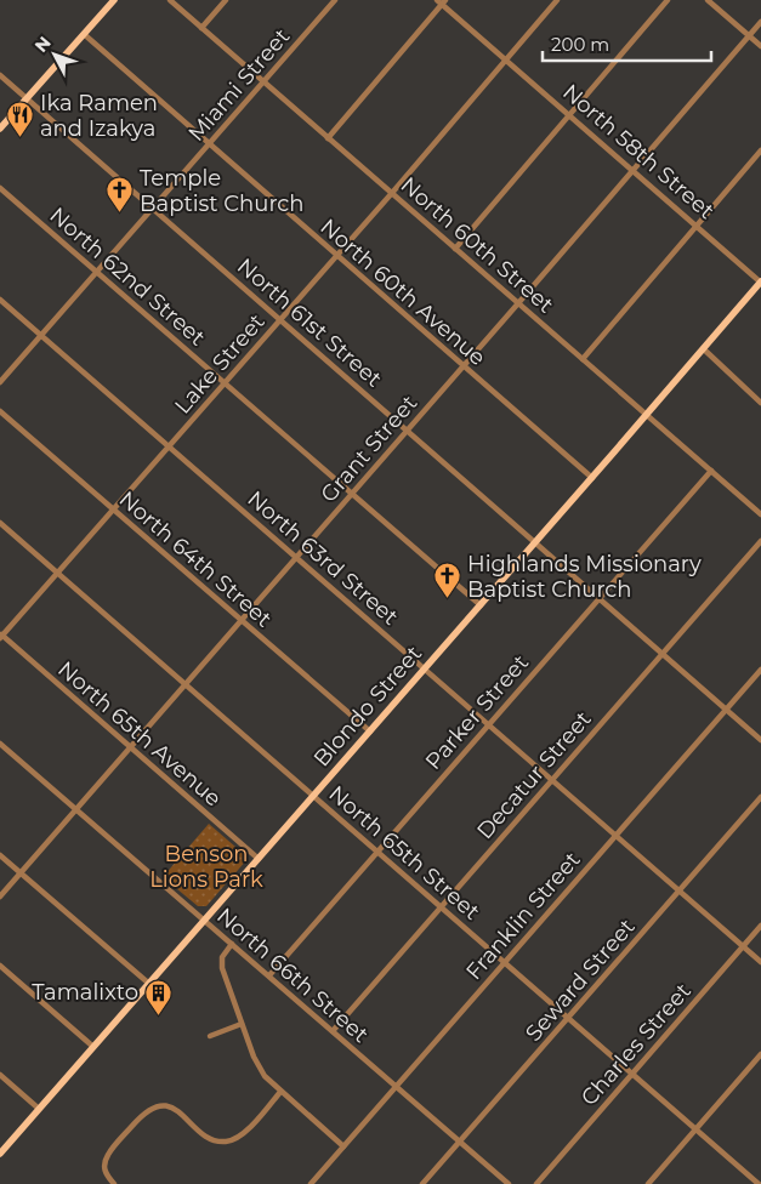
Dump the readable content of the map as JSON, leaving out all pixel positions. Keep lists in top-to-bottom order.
{
  "streets": {
    "main road": ["Blondo Street"],
    "street": [
      "Miami Street",
      "North 58th Street",
      "North 60th Street",
      "North 62nd Street",
      "North 60th Avenue",
      "North 61st Street",
      "Lake Street",
      "Grant Street",
      "North 63rd Street",
      "North 64th Street",
      "Parker Street",
      "North 65th Avenue",
      "Decatur Street",
      "North 65th Street",
      "Franklin Street",
      "North 66th Street",
      "Seward Street",
      "Charles Street"
    ]
  },
  "crossings": [
    ["Miami Street", "North 60th Street"],
    ["Miami Street", "North 62nd Street"],
    ["Miami Street", "North 60th Avenue"],
    ["Miami Street", "North 61st Street"],
    ["Miami Street", "North 63rd Street"],
    ["North 58th Street", "Lake Street"],
    ["North 58th Street", "Grant Street"],
    ["North 58th Street", "Blondo Street"],
    ["North 60th Street", "Lake Street"],
    ["North 60th Street", "Grant Street"],
    ["North 60th Street", "Blondo Street"],
    ["North 60th Street", "Parker Street"],
    ["North 62nd Street", "Lake Street"],
    ["North 62nd Street", "Grant Street"],
    ["North 62nd Street", "Blondo Street"],
    ["North 60th Avenue", "Lake Street"],
    ["North 60th Avenue", "Grant Street"],
    ["North 60th Avenue", "Blondo Street"],
    ["North 61st Street", "Lake Street"],
    ["North 61st Street", "Grant Street"],
    ["North 61st Street", "Blondo Street"],
    ["North 61st Street", "Parker Street"],
    ["North 61st Street", "Decatur Street"],
    ["North 61st Street", "Franklin Street"],
    ["Lake Street", "North 63rd Street"],
    ["Lake Street", "North 64th Street"],
    ["Lake Street", "North 65th Avenue"],
    ["Lake Street", "North 65th Street"],
    ["Grant Street", "North 63rd Street"],
    ["Grant Street", "North 64th Street"],
    ["Grant Street", "North 65th Avenue"],
    ["Grant Street", "North 65th Street"],
    ["Grant Street", "North 66th Street"],
    ["North 63rd Street", "Blondo Street"],
    ["North 63rd Street", "Parker Street"],
    ["North 63rd Street", "Decatur Street"],
    ["North 63rd Street", "Franklin Street"],
    ["North 63rd Street", "Seward Street"],
    ["North 63rd Street", "Charles Street"],
    ["North 64th Street", "Blondo Street"],
    ["Blondo Street", "North 65th Avenue"],
    ["Blondo Street", "North 65th Street"],
    ["Blondo Street", "North 66th Street"],
    ["Parker Street", "North 65th Street"],
    ["Parker Street", "North 66th Street"],
    ["Decatur Street", "North 65th Street"],
    ["Decatur Street", "North 66th Street"],
    ["North 65th Street", "Franklin Street"],
    ["North 65th Street", "Seward Street"],
    ["North 65th Street", "Charles Street"],
    ["Franklin Street", "North 66th Street"],
    ["North 66th Street", "Seward Street"]
  ],
  "parks": ["Benson Lions Park"],
  "places": {
    "restaurant": ["Ika Ramen and Izakya"],
    "church": ["Temple Baptist Church", "Highlands Missionary Baptist Church"],
    "building": ["Tamalixto"]
  },
  "scale_bar": "200 m",
  "north": "top left"
}
